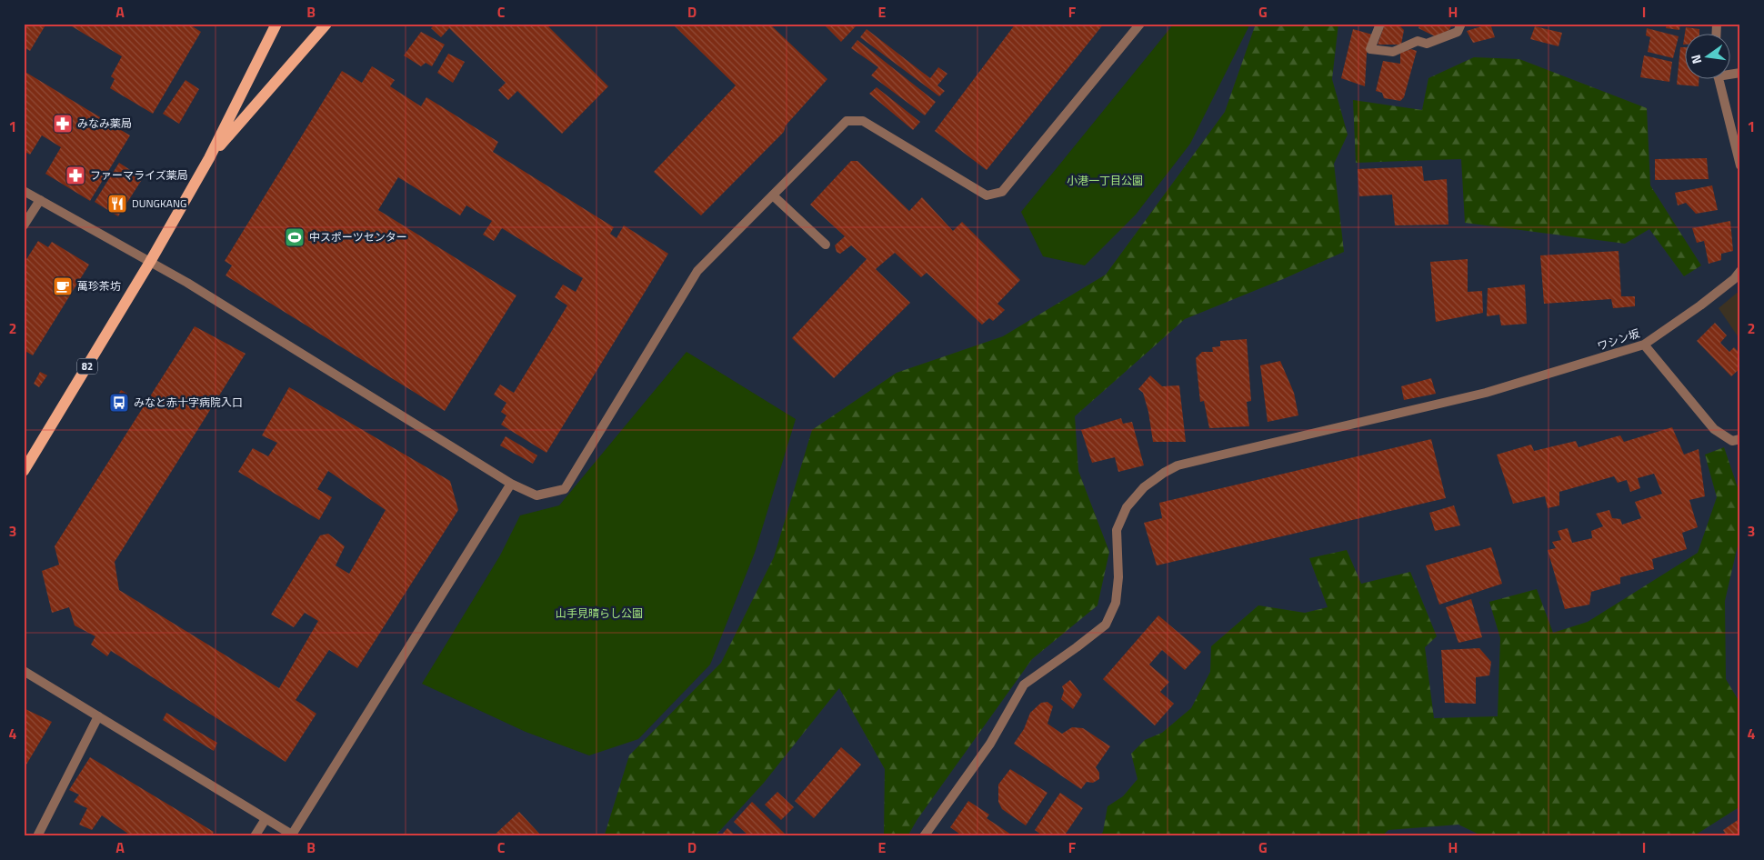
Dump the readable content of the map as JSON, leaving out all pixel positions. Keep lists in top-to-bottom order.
{
  "streets": {
    "main road": ["82"],
    "street": ["ワシン坂"]
  },
  "parks": ["小港一丁目公園", "山手見晴らし公園"],
  "places": {
    "pharmacy": ["みなみ薬局", "ファーマライズ薬局"],
    "restaurant": ["DUNGKANG"],
    "sports": ["中スポーツセンター"],
    "cafe": ["萬珍茶坊"],
    "bus stop": ["みなと赤十字病院入口"]
  },
  "north": "left",
  "grid": {
    "columns": [
      "A",
      "B",
      "C",
      "D",
      "E",
      "F",
      "G",
      "H",
      "I"
    ],
    "rows": [
      "1",
      "2",
      "3",
      "4"
    ]
  }
}
